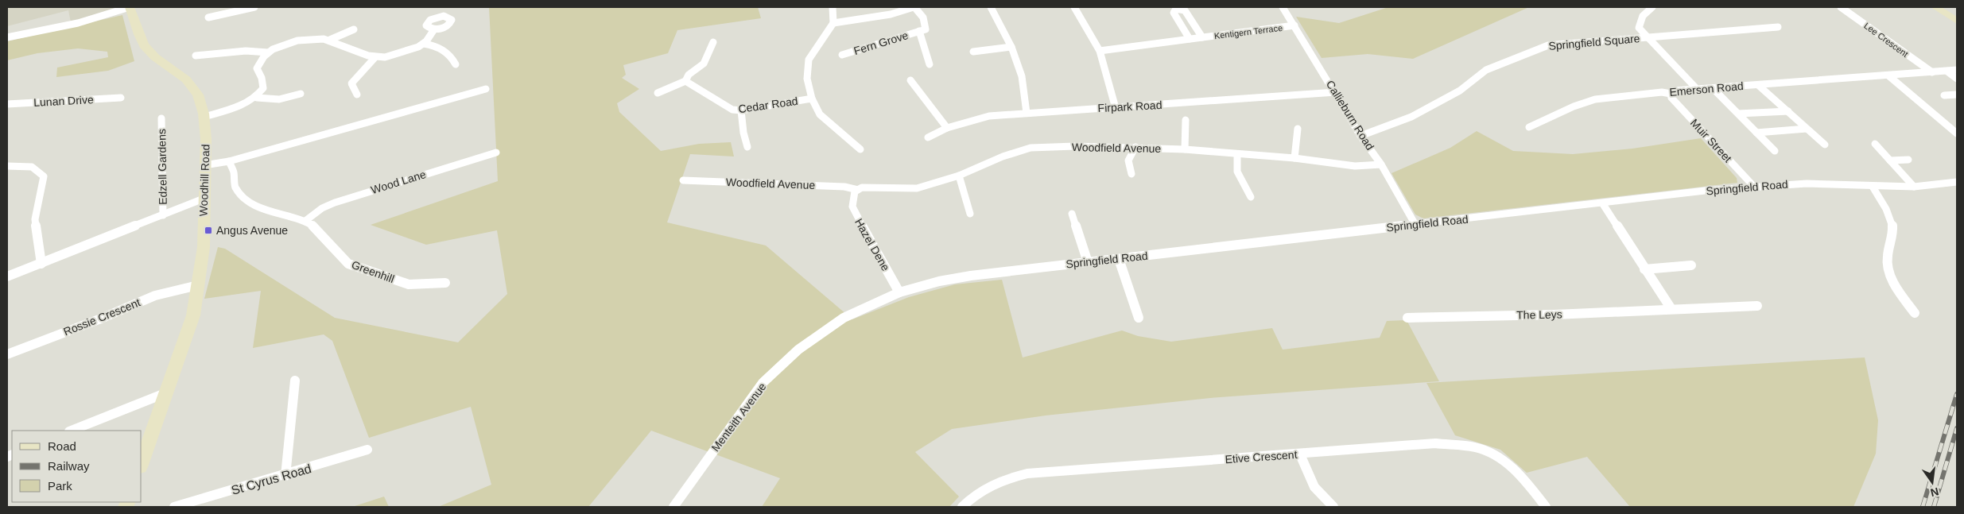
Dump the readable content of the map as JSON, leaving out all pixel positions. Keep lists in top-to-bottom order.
{
  "streets": {
    "street": [
      "Kentigern Terrace",
      "Lee Crescent",
      "Springfield Square",
      "Fern Grove",
      "Emerson Road",
      "Lunan Drive",
      "Cedar Road",
      "Firpark Road",
      "Callieburn Road",
      "Muir Street",
      "Woodfield Avenue",
      "Edzell Gardens",
      "Woodhill Road",
      "Wood Lane",
      "Springfield Road",
      "Hazel Dene",
      "Greenhill",
      "The Leys",
      "Rossie Crescent",
      "Menteith Avenue",
      "Etive Crescent",
      "St Cyrus Road"
    ]
  },
  "crossings": [
    ["Kentigern Terrace", "Callieburn Road"],
    ["Lee Crescent", "Emerson Road"],
    ["Springfield Square", "Callieburn Road"],
    ["Emerson Road", "Muir Street"],
    ["Firpark Road", "Callieburn Road"],
    ["Callieburn Road", "Woodfield Avenue"],
    ["Callieburn Road", "Springfield Road"],
    ["Muir Street", "Springfield Road"],
    ["Woodfield Avenue", "Hazel Dene"],
    ["Woodhill Road", "Rossie Crescent"],
    ["Wood Lane", "Greenhill"],
    ["Springfield Road", "Hazel Dene"],
    ["Springfield Road", "Menteith Avenue"],
    ["Hazel Dene", "Menteith Avenue"]
  ],
  "places": {
    "transit": ["Angus Avenue"]
  },
  "legend": ["Road", "Railway", "Park"],
  "north": "bottom"
}
